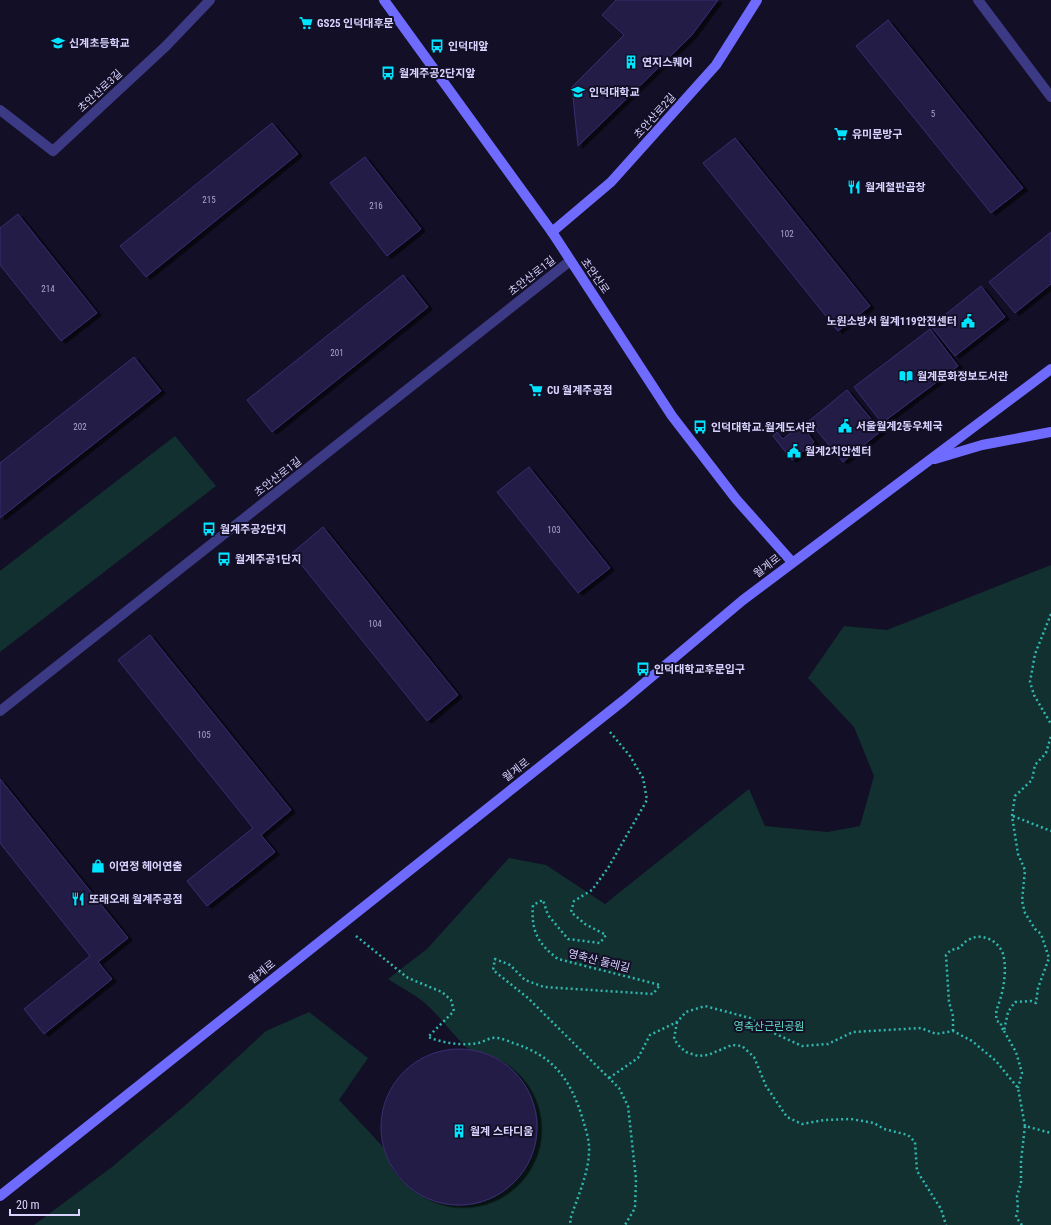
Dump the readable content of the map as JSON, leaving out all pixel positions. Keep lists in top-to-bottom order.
{
  "streets": {
    "main road": ["초안산로2길", "초안산로", "월계로"],
    "street": ["초안산로3길", "초안산로1길"],
    "path": ["영축산 둘레길"]
  },
  "crossings": [
    ["초안산로2길", "초안산로"],
    ["초안산로1길", "초안산로"],
    ["초안산로", "월계로"]
  ],
  "parks": ["영축산근린공원"],
  "places": {
    "supermarket": ["GS25 인덕대후문", "유미문방구", "CU 월계주공점"],
    "school or university": ["신계초등학교", "인덕대학교"],
    "bus stop": [
      "인덕대앞",
      "월계주공2단지앞",
      "인덕대학교.월계도서관",
      "월계주공2단지",
      "월계주공1단지",
      "인덕대학교후문입구"
    ],
    "building": ["연지스퀘어", "월계 스타디움"],
    "restaurant": ["월계철판곱창", "또래오래 월계주공점"],
    "public building": ["노원소방서 월계119안전센터", "서울월계2동우체국", "월계2치안센터"],
    "library": ["월계문화정보도서관"],
    "shop": ["이연정 헤어연출"]
  },
  "house_numbers": [
    "5",
    "215",
    "216",
    "102",
    "214",
    "201",
    "202",
    "103",
    "104",
    "105"
  ],
  "scale_bar": "20 m"
}
